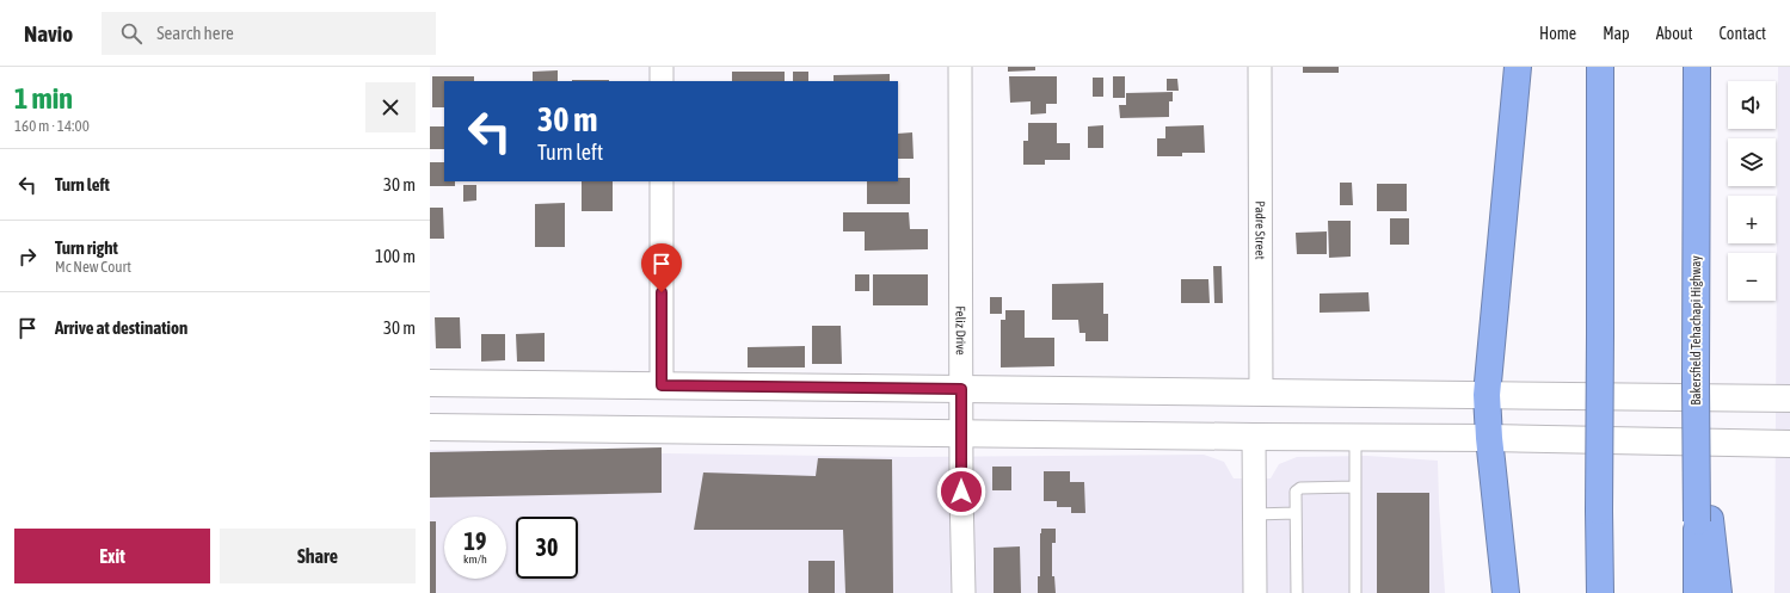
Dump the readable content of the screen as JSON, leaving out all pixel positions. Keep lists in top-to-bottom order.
{
  "streets": {
    "highway": ["Bakersfield Tehachapi Highway"],
    "street": ["Padre Street", "Feliz Drive"]
  },
  "page": {
    "header": "Navio",
    "search": "Search here",
    "nav": [
      "Home",
      "Map",
      "About",
      "Contact"
    ],
    "heading": ["1 min", "160 m · 14:00"],
    "map_buttons": ["+", "−"],
    "turn": ["30 m", "Turn left"],
    "list": [
      {
        "name": "Turn left",
        "value": "30 m"
      },
      {
        "name": "Turn right",
        "note": "Mc New Court",
        "value": "100 m"
      },
      {
        "name": "Arrive at destination",
        "value": "30 m"
      }
    ],
    "speed": "19 km/h",
    "limit": "30",
    "buttons": ["Exit", "Share"]
  }
}
